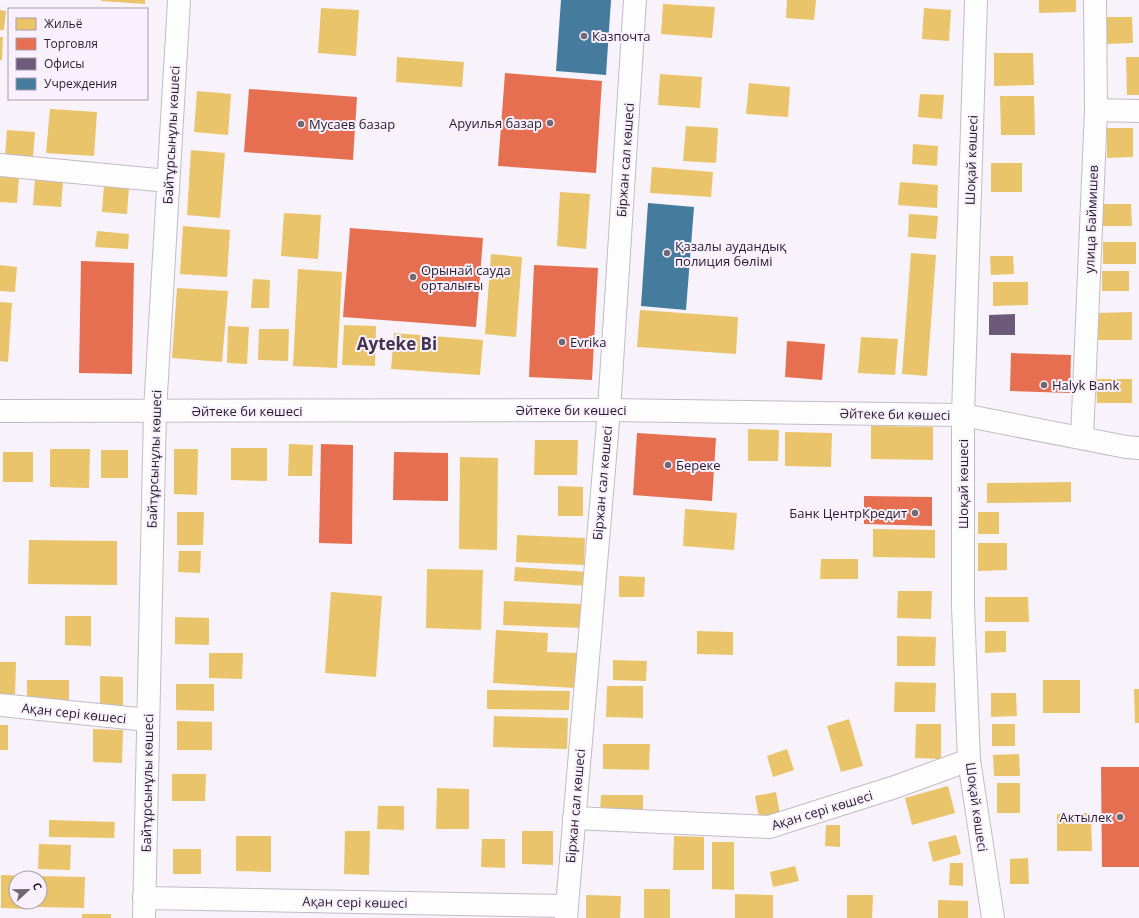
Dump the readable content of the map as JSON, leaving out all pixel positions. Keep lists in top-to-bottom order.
{
  "streets": {
    "street": [
      "Байтұрсынұлы көшесі",
      "Біржан сал көшесі",
      "Шоқай көшесі",
      "улица Баймишев",
      "Әйтеке би көшесі",
      "Ақан сері көшесі"
    ]
  },
  "crossings": [
    ["Байтұрсынұлы көшесі", "Әйтеке би көшесі"],
    ["Байтұрсынұлы көшесі", "Ақан сері көшесі"],
    ["Біржан сал көшесі", "Әйтеке би көшесі"],
    ["Біржан сал көшесі", "Ақан сері көшесі"],
    ["Шоқай көшесі", "Әйтеке би көшесі"],
    ["Шоқай көшесі", "Ақан сері көшесі"],
    ["улица Баймишев", "Әйтеке би көшесі"]
  ],
  "districts": ["Ayteke Bi"],
  "places": [
    "Казпочта",
    "Аруилья базар",
    "Мусаев базар",
    "Қазалы аудандық полиция бөлімі",
    "Орынай сауда орталығы",
    "Evrika",
    "Halyk Bank",
    "Береке",
    "Банк ЦентрКредит",
    "Актылек"
  ],
  "legend": [
    "Жильё",
    "Торговля",
    "Офисы",
    "Учреждения"
  ],
  "north": "right"
}
